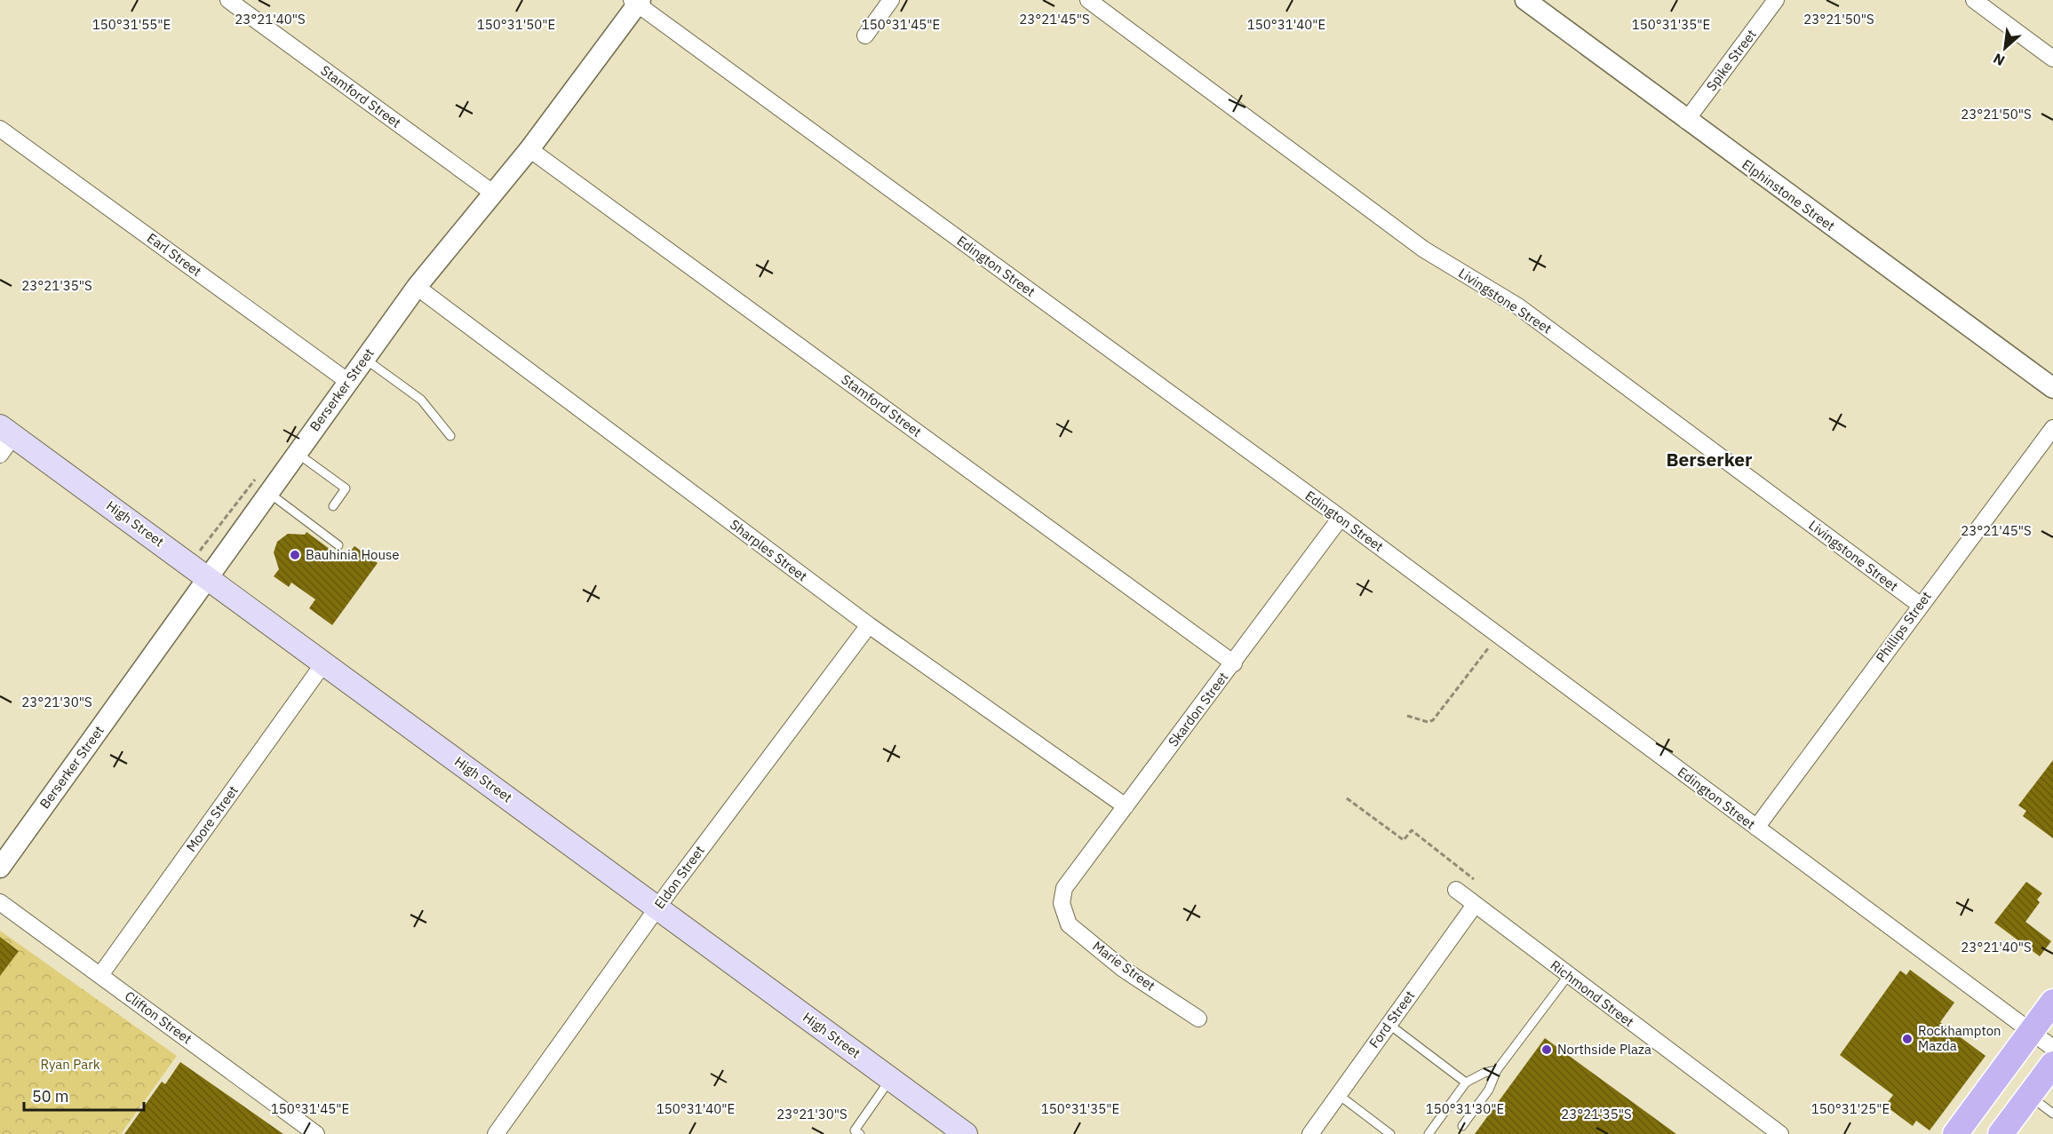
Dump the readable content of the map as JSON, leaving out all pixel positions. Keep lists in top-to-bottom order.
{
  "streets": {
    "main road": ["High Street"],
    "street": [
      "Spike Street",
      "Stamford Street",
      "Elphinstone Street",
      "Earl Street",
      "Edington Street",
      "Livingstone Street",
      "Berserker Street",
      "Sharples Street",
      "Phillips Street",
      "Skardon Street",
      "Moore Street",
      "Eldon Street",
      "Marie Street",
      "Richmond Street",
      "Clifton Street",
      "Ford Street"
    ]
  },
  "crossings": [
    ["Spike Street", "Elphinstone Street"],
    ["Stamford Street", "Berserker Street"],
    ["Stamford Street", "Skardon Street"],
    ["Earl Street", "Berserker Street"],
    ["Edington Street", "Berserker Street"],
    ["Edington Street", "Phillips Street"],
    ["Edington Street", "Skardon Street"],
    ["Livingstone Street", "Phillips Street"],
    ["Berserker Street", "High Street"],
    ["Berserker Street", "Sharples Street"],
    ["High Street", "Moore Street"],
    ["High Street", "Eldon Street"],
    ["Sharples Street", "Skardon Street"],
    ["Sharples Street", "Eldon Street"],
    ["Skardon Street", "Marie Street"],
    ["Moore Street", "Clifton Street"],
    ["Richmond Street", "Ford Street"]
  ],
  "districts": ["Berserker"],
  "parks": ["Ryan Park"],
  "places": ["Bauhinia House", "Rockhampton Mazda", "Northside Plaza"],
  "scale_bar": "50 m",
  "north": "bottom left",
  "coordinates": [
    "23°21'40\"S",
    "23°21'45\"S",
    "23°21'50\"S",
    "150°31'55\"E",
    "150°31'50\"E",
    "150°31'45\"E",
    "150°31'40\"E",
    "150°31'35\"E",
    "23°21'35\"S",
    "23°21'30\"S",
    "150°31'30\"E",
    "150°31'25\"E"
  ]
}
